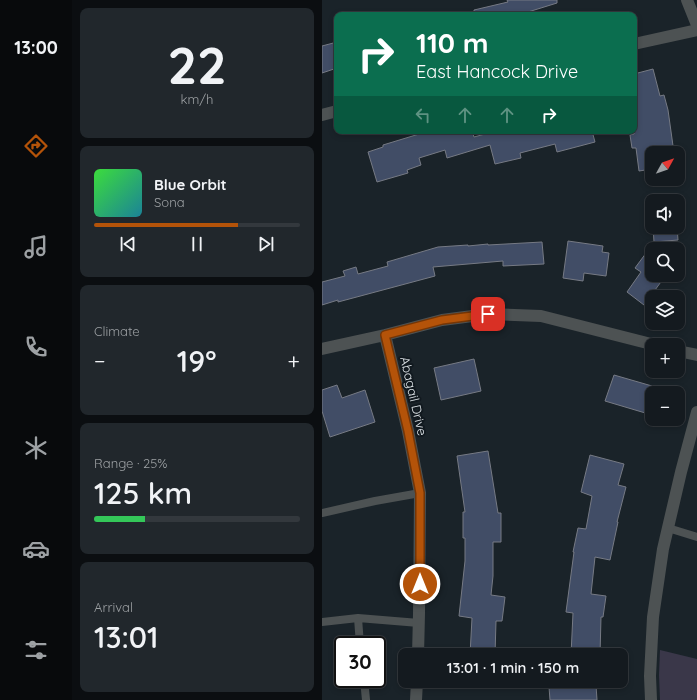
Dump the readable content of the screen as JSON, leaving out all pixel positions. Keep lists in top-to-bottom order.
{
  "streets": {
    "street": ["Abagail Drive"]
  },
  "north": "top right",
  "page": {
    "tabs": "13:00",
    "tile": [
      ["22", "km/h"],
      "Climate",
      ["Range · 25%", "125 km"],
      ["Arrival", "13:01"]
    ],
    "turn": ["110 m", "East Hancock Drive"],
    "map_buttons": ["+", "−"],
    "song": ["Blue Orbit", "Sona"],
    "heat": ["−", "19°", "+"],
    "limit": "30",
    "trip": "13:01 · 1 min · 150 m"
  }
}
